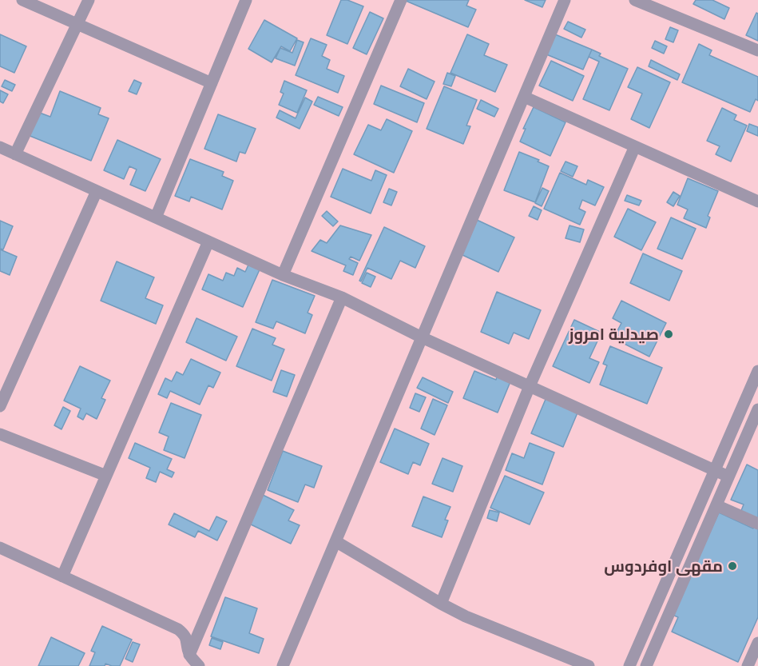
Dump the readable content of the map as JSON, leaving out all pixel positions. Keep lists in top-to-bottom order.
{
  "places": ["صيدلية امروز", "مقهى اوفردوس"]
}
